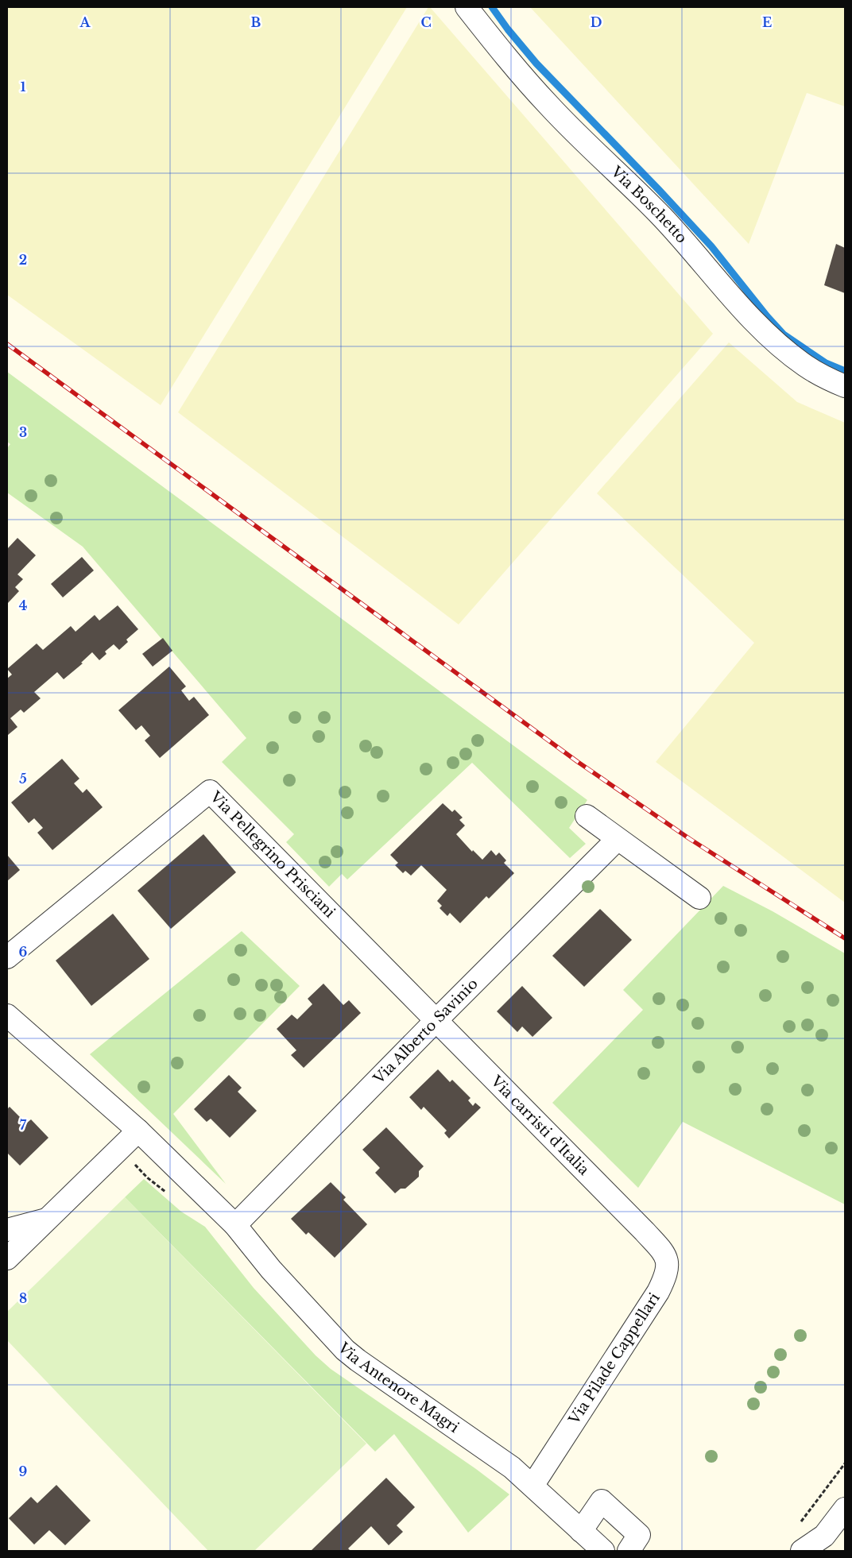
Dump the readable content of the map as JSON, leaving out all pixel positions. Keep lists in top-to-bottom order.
{
  "streets": {
    "street": [
      "Via Boschetto",
      "Via Pellegrino Prisciani",
      "Via Alberto Savinio",
      "Via carristi d'Italia",
      "Via Pilade Cappellari",
      "Via Antenore Magri"
    ]
  },
  "crossings": [
    ["Via Pellegrino Prisciani", "Via Alberto Savinio"],
    ["Via Pellegrino Prisciani", "Via carristi d'Italia"],
    ["Via Alberto Savinio", "Via carristi d'Italia"],
    ["Via Alberto Savinio", "Via Antenore Magri"],
    ["Via carristi d'Italia", "Via Pilade Cappellari"],
    ["Via Pilade Cappellari", "Via Antenore Magri"]
  ],
  "grid": {
    "columns": [
      "A",
      "B",
      "C",
      "D",
      "E"
    ],
    "rows": [
      "1",
      "2",
      "3",
      "4",
      "5",
      "6",
      "7",
      "8",
      "9"
    ]
  }
}
